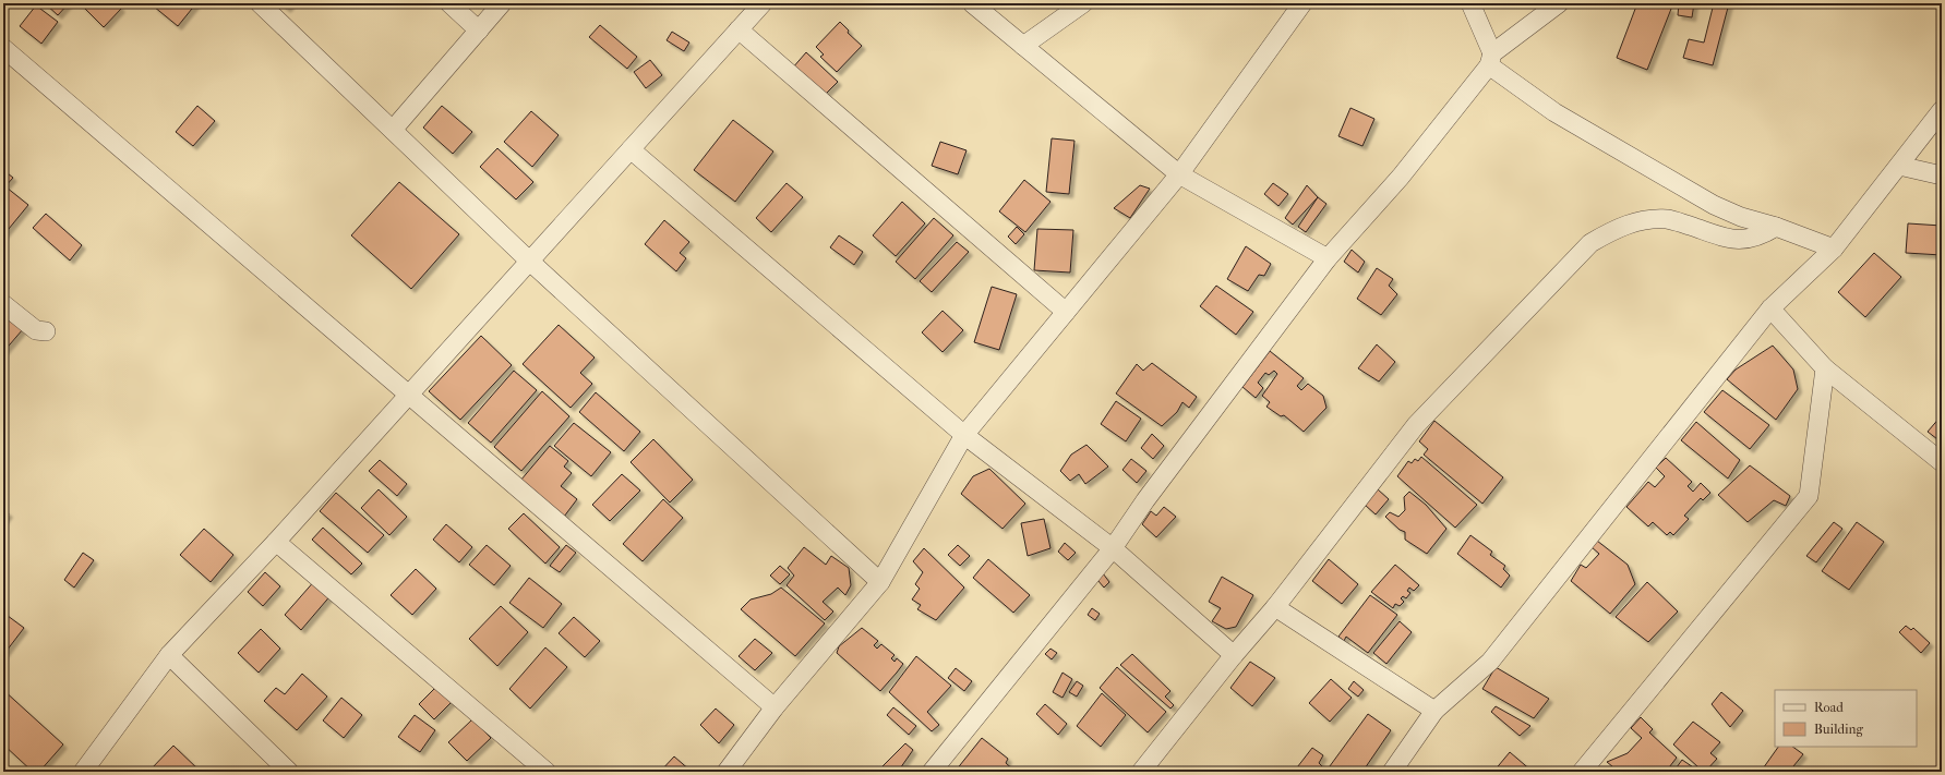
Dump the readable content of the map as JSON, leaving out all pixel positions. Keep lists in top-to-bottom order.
{
  "legend": ["Road", "Building"]
}
